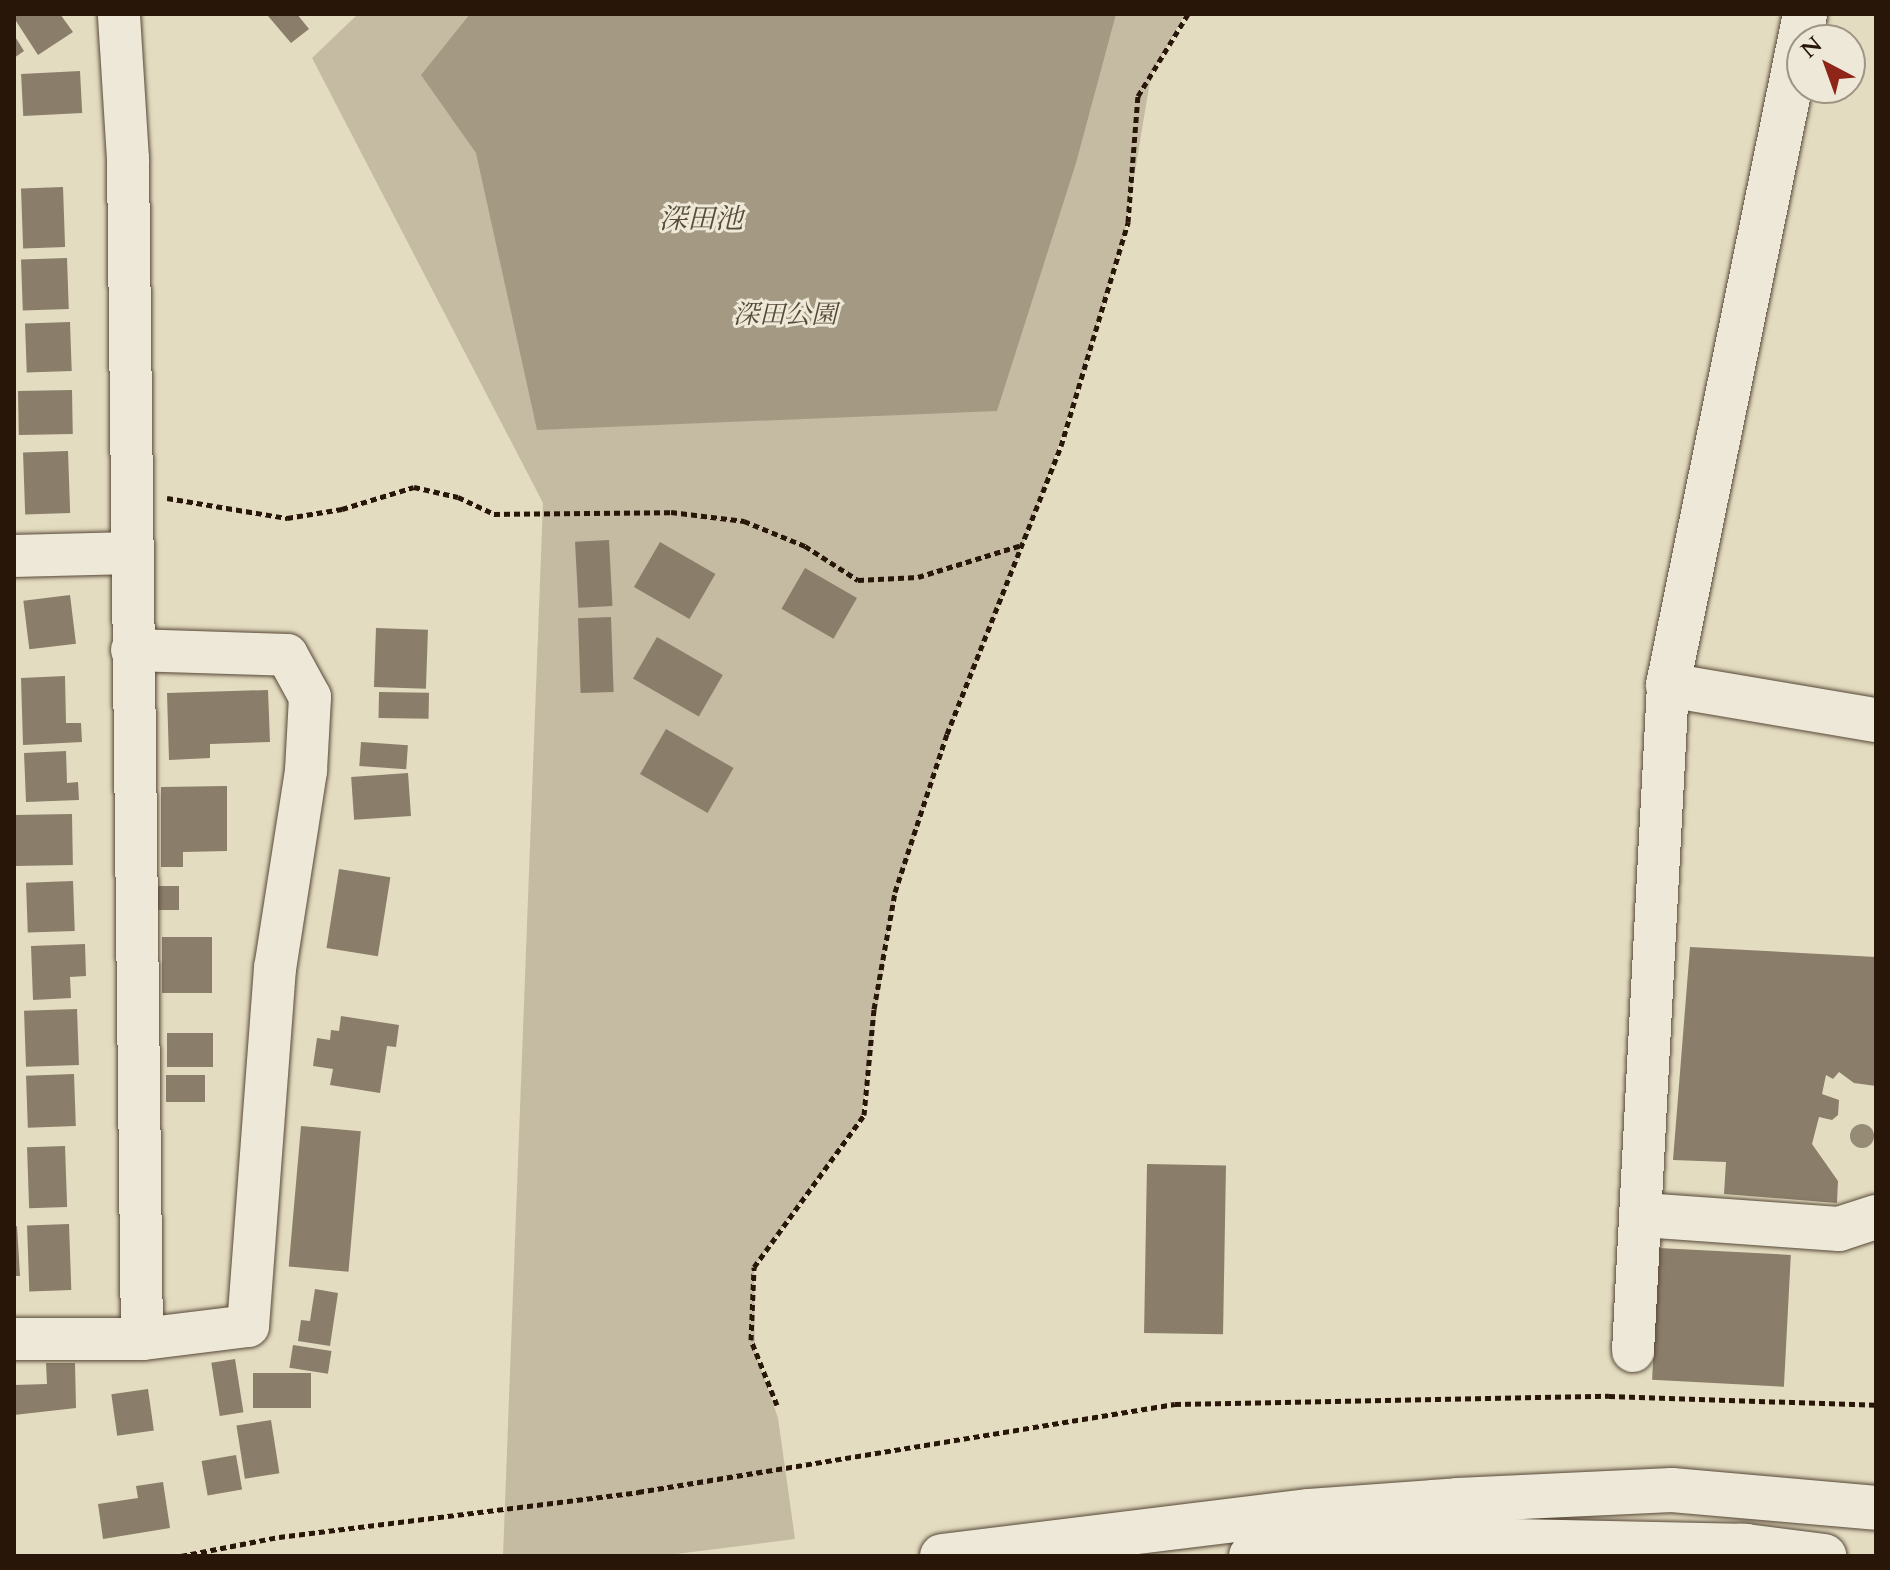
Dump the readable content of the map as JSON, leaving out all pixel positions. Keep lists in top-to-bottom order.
{
  "water": ["深田池"],
  "parks": ["深田公園"],
  "north": "top left"
}
